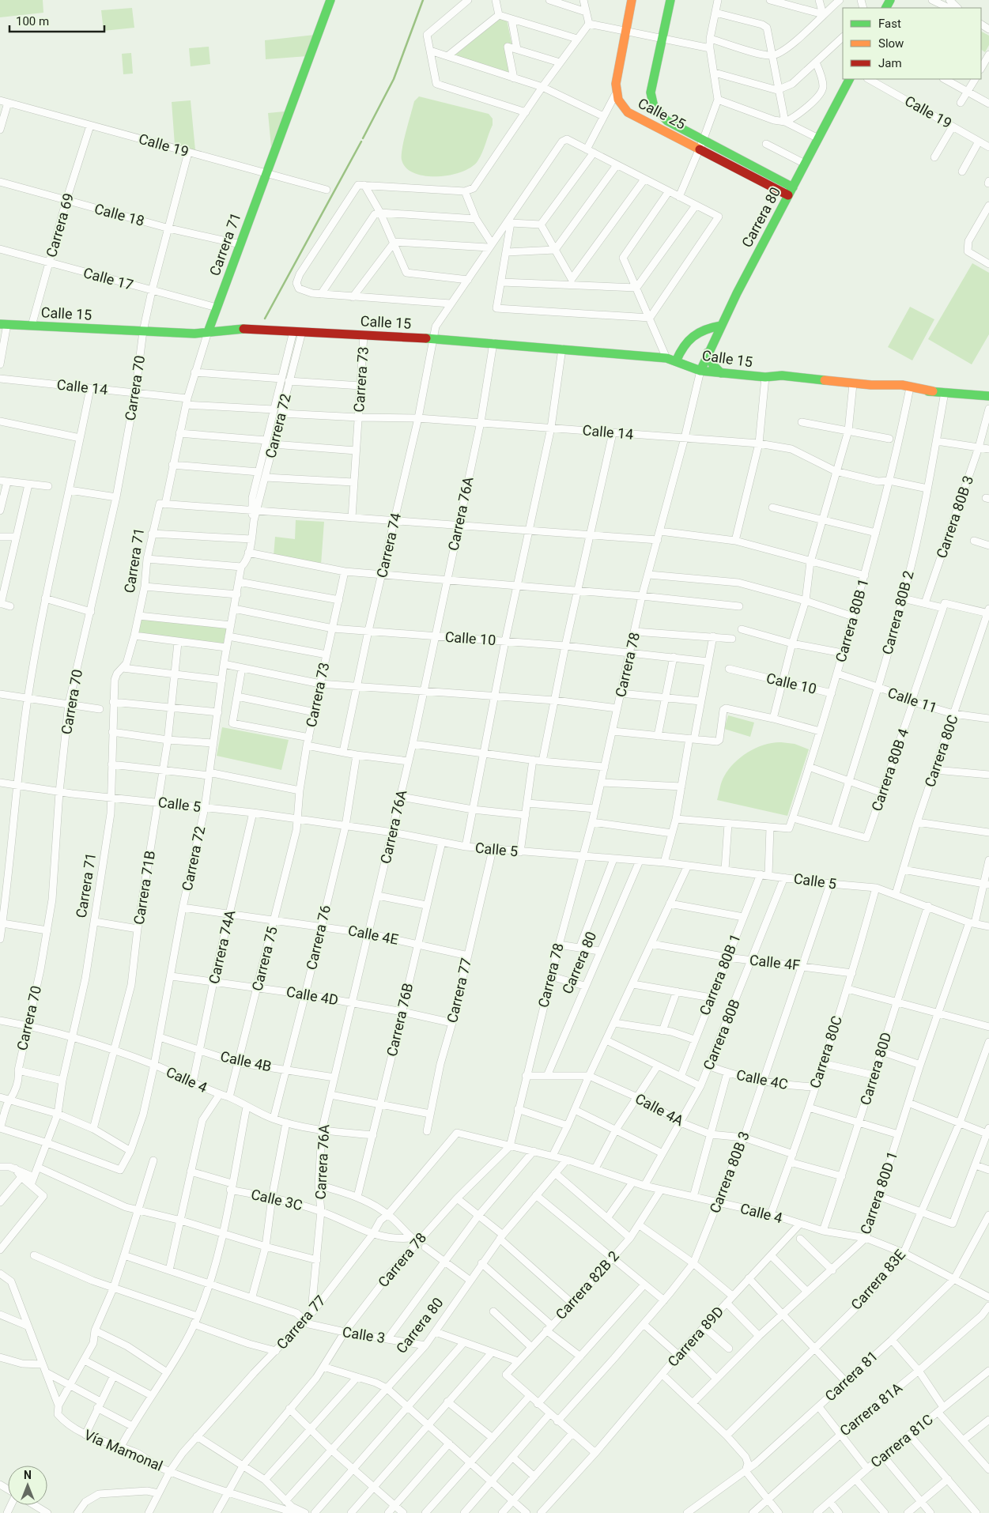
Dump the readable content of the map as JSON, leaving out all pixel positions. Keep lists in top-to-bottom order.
{
  "streets": {
    "street": [
      "Calle 19",
      "Calle 25",
      "Calle 18",
      "Carrera 80",
      "Carrera 69",
      "Carrera 71",
      "Calle 17",
      "Calle 15",
      "Carrera 73",
      "Calle 14",
      "Carrera 70",
      "Carrera 72",
      "Carrera 76A",
      "Carrera 80B 3",
      "Carrera 74",
      "Carrera 80B 2",
      "Carrera 80B 1",
      "Calle 10",
      "Carrera 78",
      "Calle 11",
      "Carrera 80C",
      "Carrera 80B 4",
      "Calle 5",
      "Carrera 71B",
      "Calle 4E",
      "Carrera 76",
      "Carrera 74A",
      "Carrera 75",
      "Calle 4F",
      "Carrera 77",
      "Calle 4D",
      "Carrera 76B",
      "Carrera 80B",
      "Calle 4B",
      "Carrera 80D",
      "Calle 4",
      "Calle 4C",
      "Calle 4A",
      "Carrera 80D 1",
      "Calle 3C",
      "Carrera 83E",
      "Carrera 82B 2",
      "Calle 3",
      "Carrera 89D",
      "Carrera 81",
      "Carrera 81A",
      "Carrera 81C",
      "Vía Mamonal"
    ]
  },
  "crossings": [
    ["Calle 19", "Carrera 69"],
    ["Calle 19", "Carrera 71"],
    ["Calle 19", "Carrera 70"],
    ["Calle 25", "Carrera 80"],
    ["Calle 18", "Carrera 69"],
    ["Calle 18", "Carrera 71"],
    ["Calle 18", "Carrera 70"],
    ["Carrera 80", "Calle 15"],
    ["Carrera 80", "Carrera 78"],
    ["Carrera 80", "Calle 5"],
    ["Carrera 80", "Calle 4"],
    ["Carrera 80", "Calle 4A"],
    ["Carrera 80", "Calle 3"],
    ["Carrera 69", "Calle 17"],
    ["Carrera 69", "Calle 15"],
    ["Carrera 71", "Calle 17"],
    ["Carrera 71", "Calle 15"],
    ["Carrera 71", "Calle 14"],
    ["Carrera 71", "Carrera 70"],
    ["Carrera 71", "Calle 5"],
    ["Carrera 71", "Calle 4"],
    ["Calle 17", "Carrera 70"],
    ["Calle 15", "Carrera 73"],
    ["Calle 15", "Carrera 70"],
    ["Calle 15", "Carrera 72"],
    ["Calle 15", "Carrera 76A"],
    ["Calle 15", "Carrera 74"],
    ["Calle 15", "Carrera 80B 2"],
    ["Calle 15", "Carrera 80B 1"],
    ["Calle 15", "Carrera 78"],
    ["Carrera 73", "Calle 14"],
    ["Carrera 73", "Calle 10"],
    ["Carrera 73", "Calle 5"],
    ["Carrera 73", "Carrera 75"],
    ["Calle 14", "Carrera 70"],
    ["Calle 14", "Carrera 72"],
    ["Calle 14", "Carrera 76A"],
    ["Calle 14", "Carrera 74"],
    ["Calle 14", "Carrera 80B 2"],
    ["Calle 14", "Carrera 80B 1"],
    ["Calle 14", "Carrera 78"],
    ["Carrera 70", "Carrera 72"],
    ["Carrera 70", "Calle 5"],
    ["Carrera 70", "Calle 4"],
    ["Carrera 72", "Calle 10"],
    ["Carrera 72", "Calle 5"],
    ["Carrera 72", "Calle 4E"],
    ["Carrera 72", "Calle 4D"],
    ["Carrera 72", "Calle 4B"],
    ["Carrera 72", "Calle 4"],
    ["Carrera 76A", "Calle 10"],
    ["Carrera 76A", "Calle 5"],
    ["Carrera 76A", "Calle 4E"],
    ["Carrera 76A", "Carrera 77"],
    ["Carrera 76A", "Calle 4D"],
    ["Carrera 76A", "Calle 4B"],
    ["Carrera 76A", "Calle 4"],
    ["Carrera 76A", "Calle 3C"],
    ["Carrera 80B 3", "Calle 5"],
    ["Carrera 80B 3", "Calle 4F"],
    ["Carrera 80B 3", "Calle 4"],
    ["Carrera 80B 3", "Calle 4C"],
    ["Carrera 80B 3", "Calle 4A"],
    ["Carrera 74", "Calle 10"],
    ["Carrera 80B 2", "Calle 11"],
    ["Carrera 80B 2", "Carrera 80B 4"],
    ["Carrera 80B 1", "Calle 10"],
    ["Carrera 80B 1", "Calle 11"],
    ["Carrera 80B 1", "Calle 5"],
    ["Carrera 80B 1", "Calle 4F"],
    ["Calle 10", "Carrera 78"],
    ["Carrera 78", "Calle 5"],
    ["Carrera 78", "Calle 4"],
    ["Carrera 78", "Calle 4A"],
    ["Carrera 78", "Calle 3C"],
    ["Carrera 78", "Calle 3"],
    ["Carrera 78", "Vía Mamonal"],
    ["Calle 11", "Carrera 80C"],
    ["Calle 11", "Carrera 80B 4"],
    ["Carrera 80C", "Calle 5"],
    ["Carrera 80C", "Calle 4F"],
    ["Carrera 80C", "Calle 4"],
    ["Carrera 80C", "Calle 4C"],
    ["Carrera 80C", "Calle 4A"],
    ["Calle 5", "Carrera 71B"],
    ["Calle 5", "Carrera 76"],
    ["Calle 5", "Carrera 74A"],
    ["Calle 5", "Carrera 75"],
    ["Calle 5", "Carrera 77"],
    ["Calle 5", "Carrera 76B"],
    ["Calle 5", "Carrera 80B"],
    ["Calle 5", "Carrera 80D"],
    ["Calle 5", "Carrera 80D 1"],
    ["Carrera 71B", "Calle 4"],
    ["Calle 4E", "Carrera 76"],
    ["Calle 4E", "Carrera 74A"],
    ["Calle 4E", "Carrera 75"],
    ["Calle 4E", "Carrera 77"],
    ["Calle 4E", "Carrera 76B"],
    ["Carrera 76", "Calle 4D"],
    ["Carrera 76", "Calle 4B"],
    ["Carrera 76", "Calle 4"],
    ["Carrera 74A", "Calle 4D"],
    ["Carrera 74A", "Calle 4B"],
    ["Carrera 74A", "Calle 4"],
    ["Carrera 75", "Calle 4D"],
    ["Carrera 75", "Calle 4B"],
    ["Carrera 75", "Calle 4"],
    ["Calle 4F", "Carrera 80B"],
    ["Carrera 77", "Calle 4D"],
    ["Carrera 77", "Calle 4"],
    ["Carrera 77", "Calle 3C"],
    ["Carrera 77", "Calle 3"],
    ["Carrera 77", "Vía Mamonal"],
    ["Calle 4D", "Carrera 76B"],
    ["Carrera 76B", "Calle 4"],
    ["Carrera 80B", "Calle 4"],
    ["Carrera 80B", "Calle 4C"],
    ["Carrera 80B", "Calle 4A"],
    ["Carrera 80D", "Calle 4"],
    ["Calle 4", "Carrera 80D 1"],
    ["Calle 4", "Carrera 83E"],
    ["Calle 4", "Carrera 82B 2"],
    ["Calle 4", "Carrera 89D"],
    ["Calle 4", "Carrera 81"]
  ],
  "legend": ["Fast", "Slow", "Jam"],
  "scale_bar": "100 m",
  "north": "top"
}
